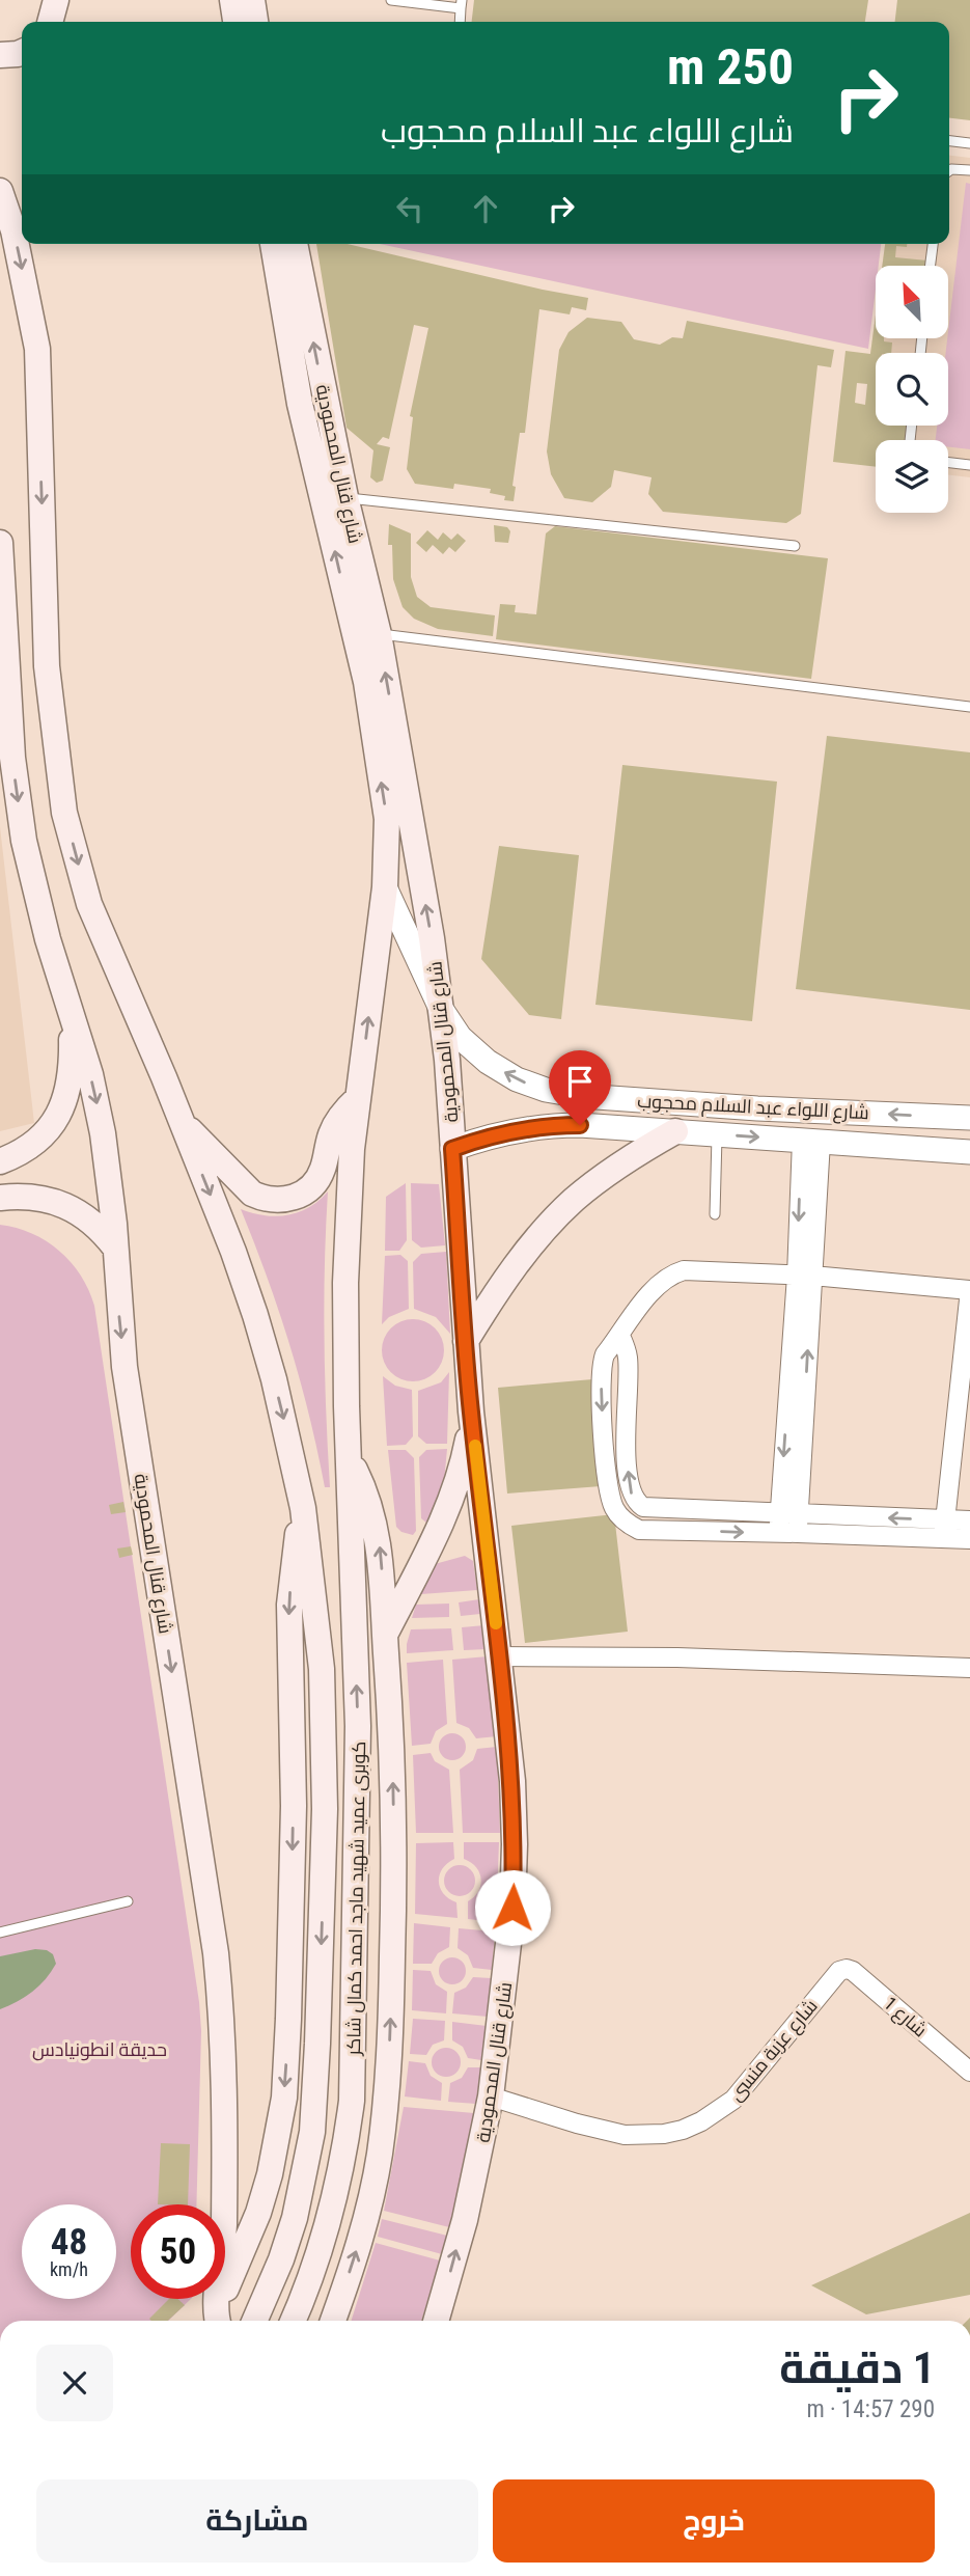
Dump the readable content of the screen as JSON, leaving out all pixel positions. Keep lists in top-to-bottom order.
{
  "streets": {
    "main road": ["شارع قنال المحمودية", "كوبرى عميد شهيد ماجد احمد كمال شاكر"],
    "street": ["شارع اللواء عبد السلام محجوب", "شارع 1", "شارع عزبة منسى"]
  },
  "crossings": [
    ["شارع قنال المحمودية", "شارع اللواء عبد السلام محجوب"],
    ["شارع قنال المحمودية", "كوبرى عميد شهيد ماجد احمد كمال شاكر"],
    ["شارع قنال المحمودية", "شارع عزبة منسى"],
    ["شارع 1", "شارع عزبة منسى"]
  ],
  "parks": ["حديقة انطونيادس"],
  "north": "top left",
  "page": {
    "turn": ["250 m", "شارع اللواء عبد السلام محجوب"],
    "speed": "48 km/h",
    "limit": "50",
    "heading": ["1 دقيقة", "290 m · 14:57"],
    "buttons": ["خروج", "مشاركة"]
  }
}
